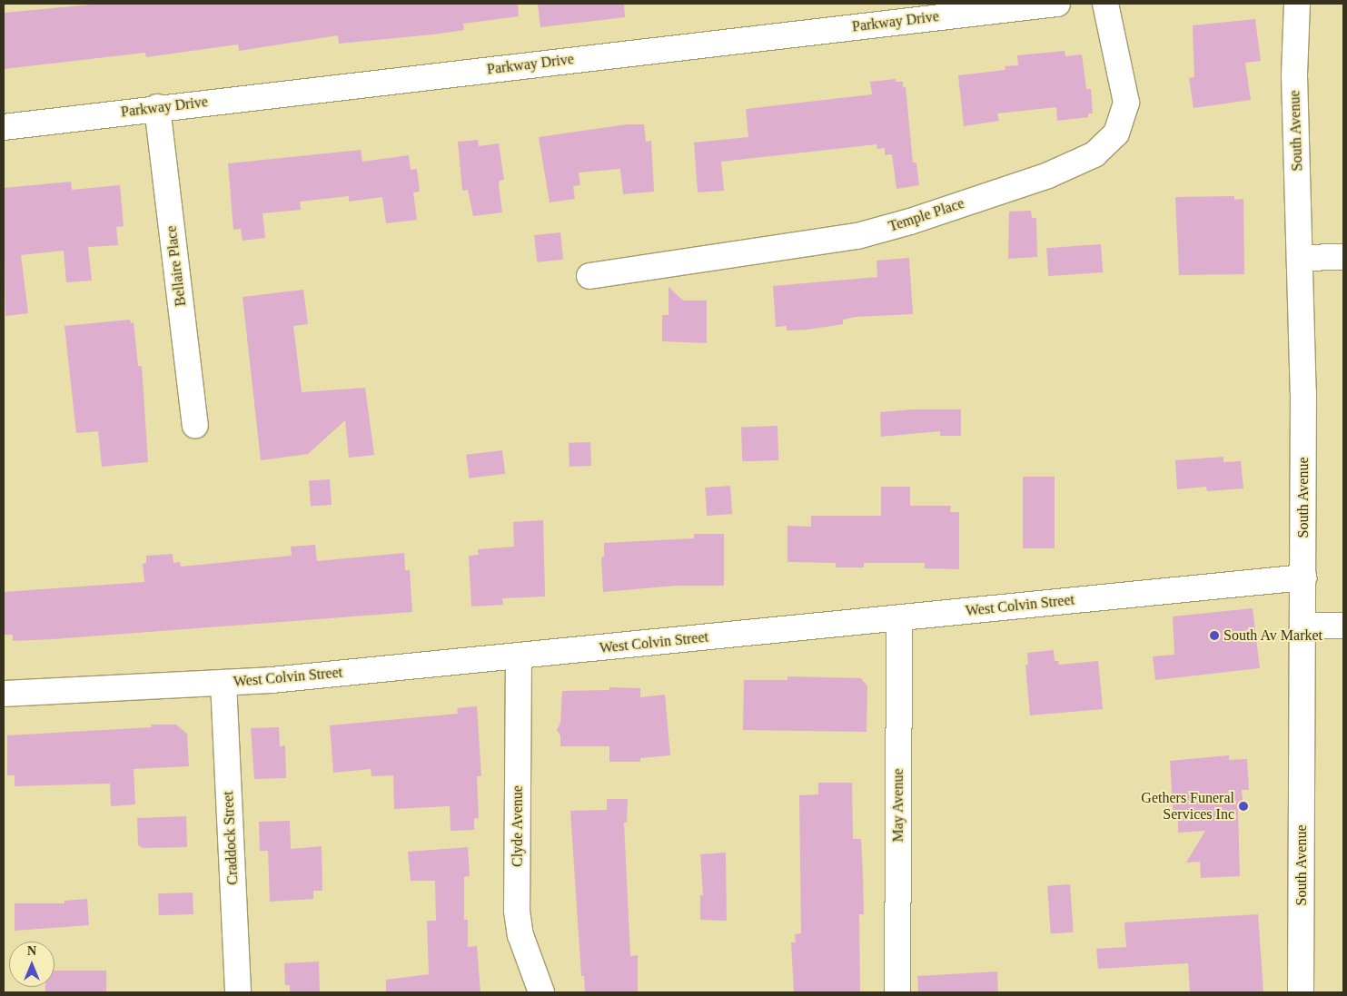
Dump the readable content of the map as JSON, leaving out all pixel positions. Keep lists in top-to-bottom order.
{
  "streets": {
    "street": [
      "Parkway Drive",
      "South Avenue",
      "Temple Place",
      "Bellaire Place",
      "West Colvin Street",
      "May Avenue",
      "Clyde Avenue",
      "Craddock Street"
    ]
  },
  "crossings": [
    ["Parkway Drive", "Bellaire Place"],
    ["South Avenue", "West Colvin Street"],
    ["West Colvin Street", "May Avenue"],
    ["West Colvin Street", "Clyde Avenue"],
    ["West Colvin Street", "Craddock Street"]
  ],
  "places": ["South Av Market", "Gethers Funeral Services Inc"],
  "north": "top"
}
